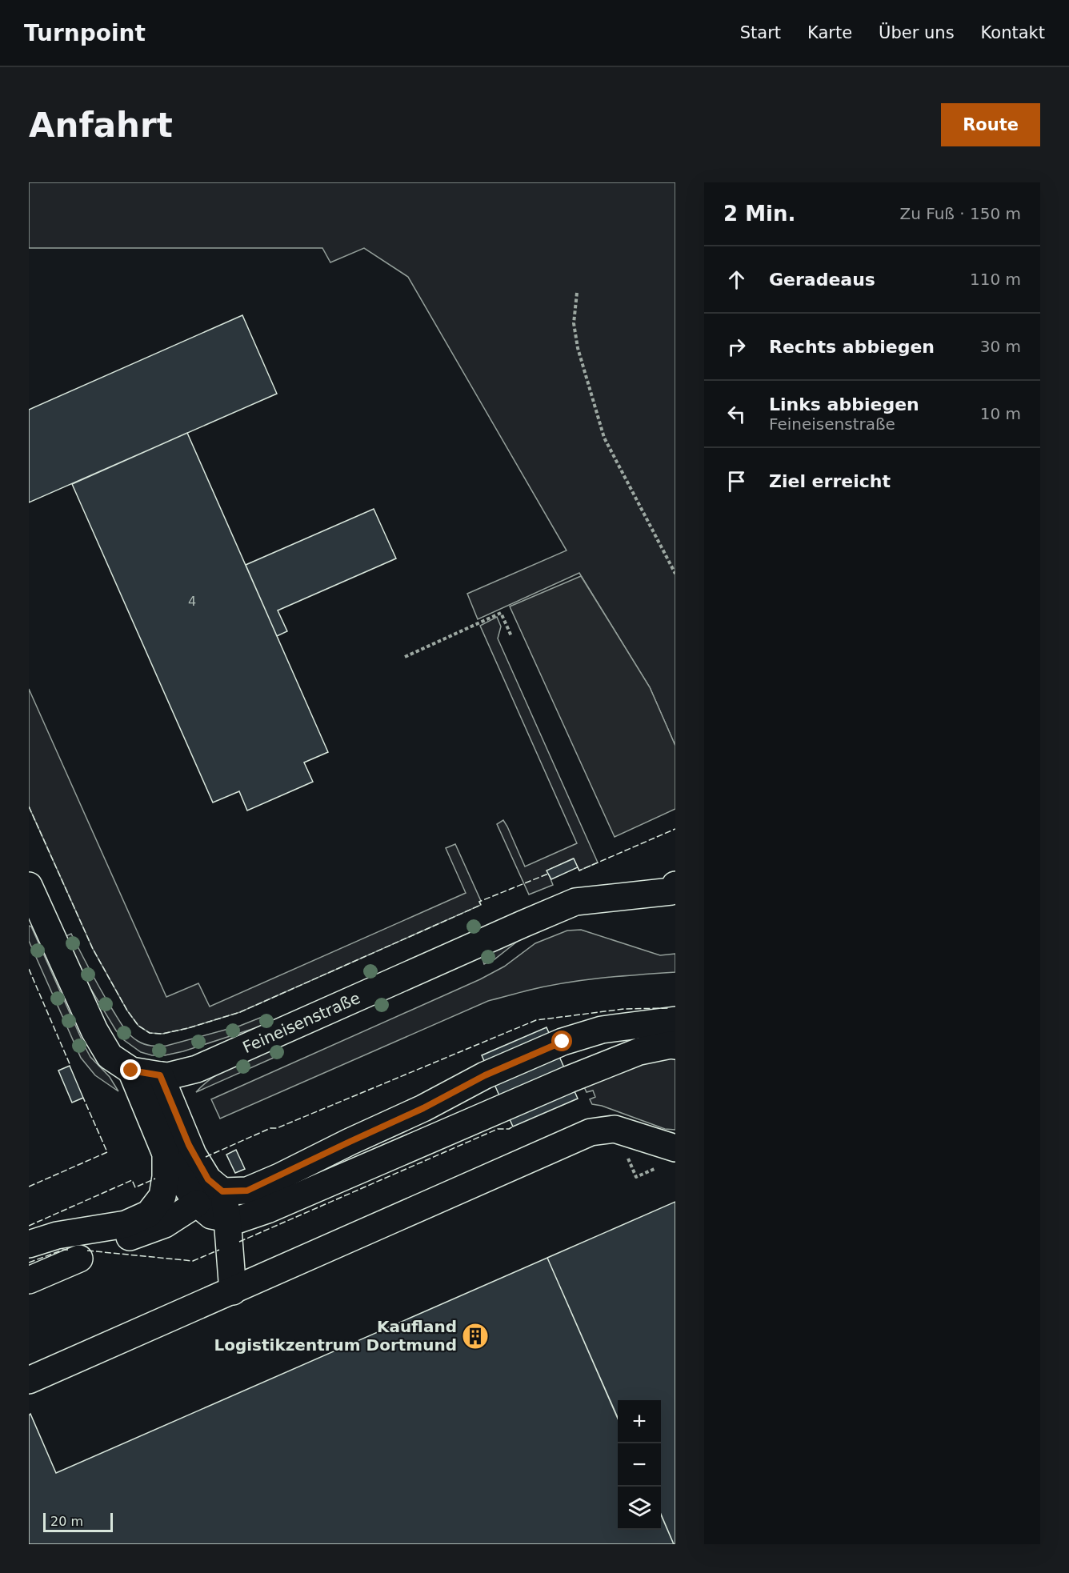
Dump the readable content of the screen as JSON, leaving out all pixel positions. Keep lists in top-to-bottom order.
{
  "streets": {
    "street": ["Feineisenstraße"]
  },
  "places": {
    "building": ["Kaufland Logistikzentrum Dortmund"]
  },
  "house_numbers": ["4"],
  "scale_bar": "20 m",
  "page": {
    "header": "Turnpoint",
    "nav": [
      "Start",
      "Karte",
      "Über uns",
      "Kontakt"
    ],
    "buttons": "Route",
    "title": "Anfahrt",
    "heading": ["2 Min.", "Zu Fuß · 150 m"],
    "list": [
      ["Geradeaus", "110 m"],
      ["Rechts abbiegen", "30 m"],
      ["Links abbiegen", "Feineisenstraße", "10 m"],
      "Ziel erreicht"
    ],
    "map_buttons": ["+", "−"],
    "scale": "20 m"
  }
}
